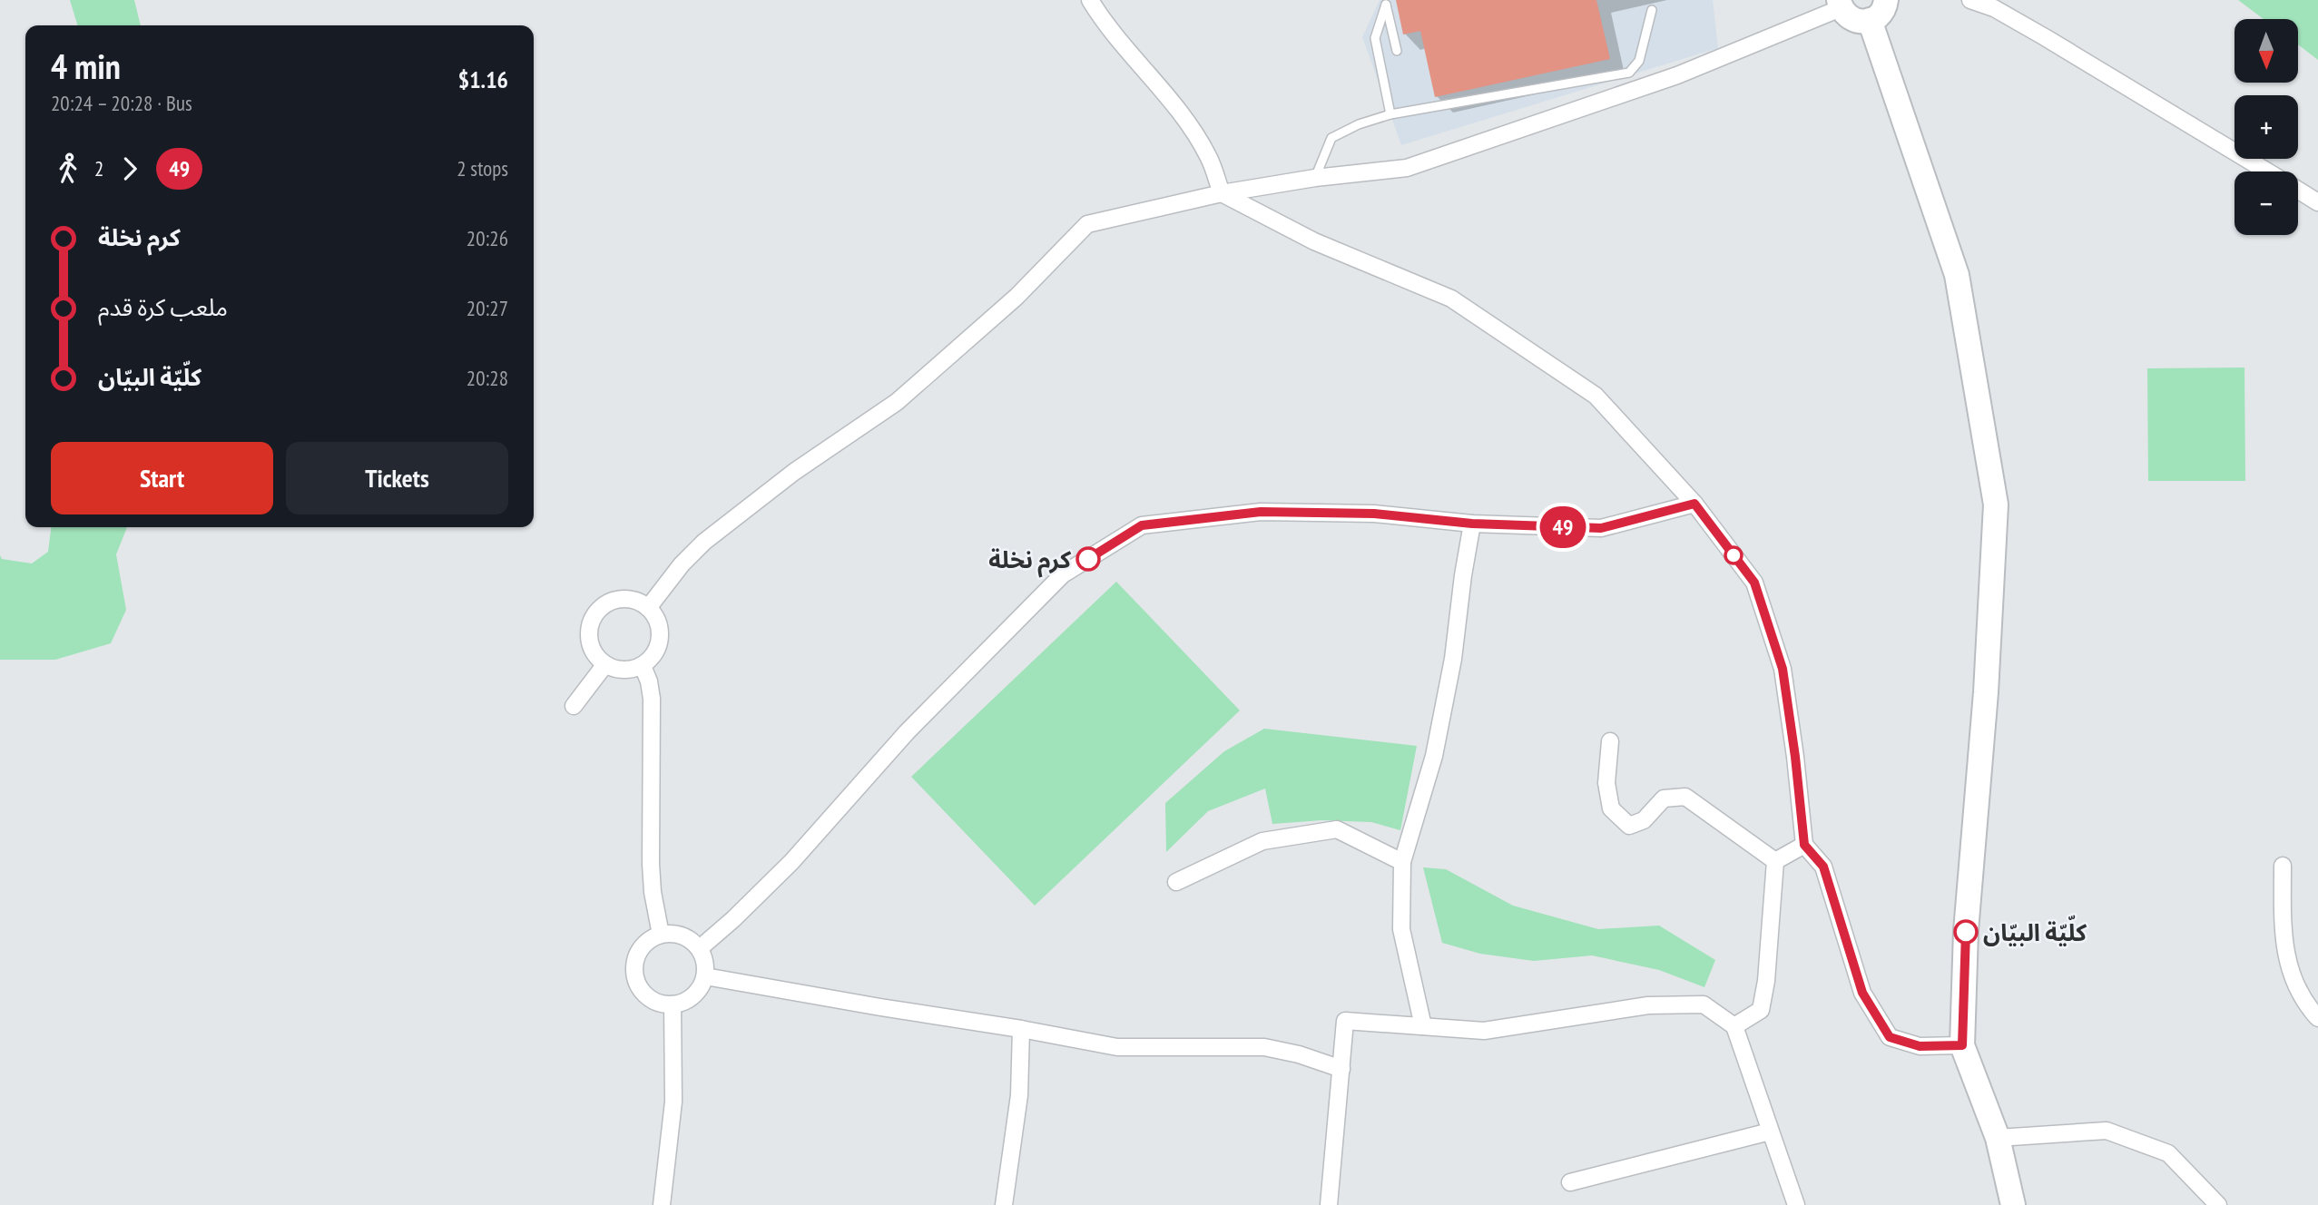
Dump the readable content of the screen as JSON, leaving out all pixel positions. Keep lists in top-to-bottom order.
{
  "places": ["كرم نخلة", "كلّيّة البيّان"],
  "lines": ["bus line 49"],
  "north": "bottom",
  "page": {
    "on_map": "49",
    "map_buttons": ["+", "−"],
    "heading": ["4 min", "20:24 – 20:28 · Bus", "$1.16"],
    "legs": ["2", "49", "2 stops"],
    "list": [
      {
        "name": "كرم نخلة",
        "value": "20:26"
      },
      {
        "name": "ملعب كرة قدم",
        "value": "20:27"
      },
      {
        "name": "كلّيّة البيّان",
        "value": "20:28"
      }
    ],
    "buttons": ["Start", "Tickets"]
  }
}
